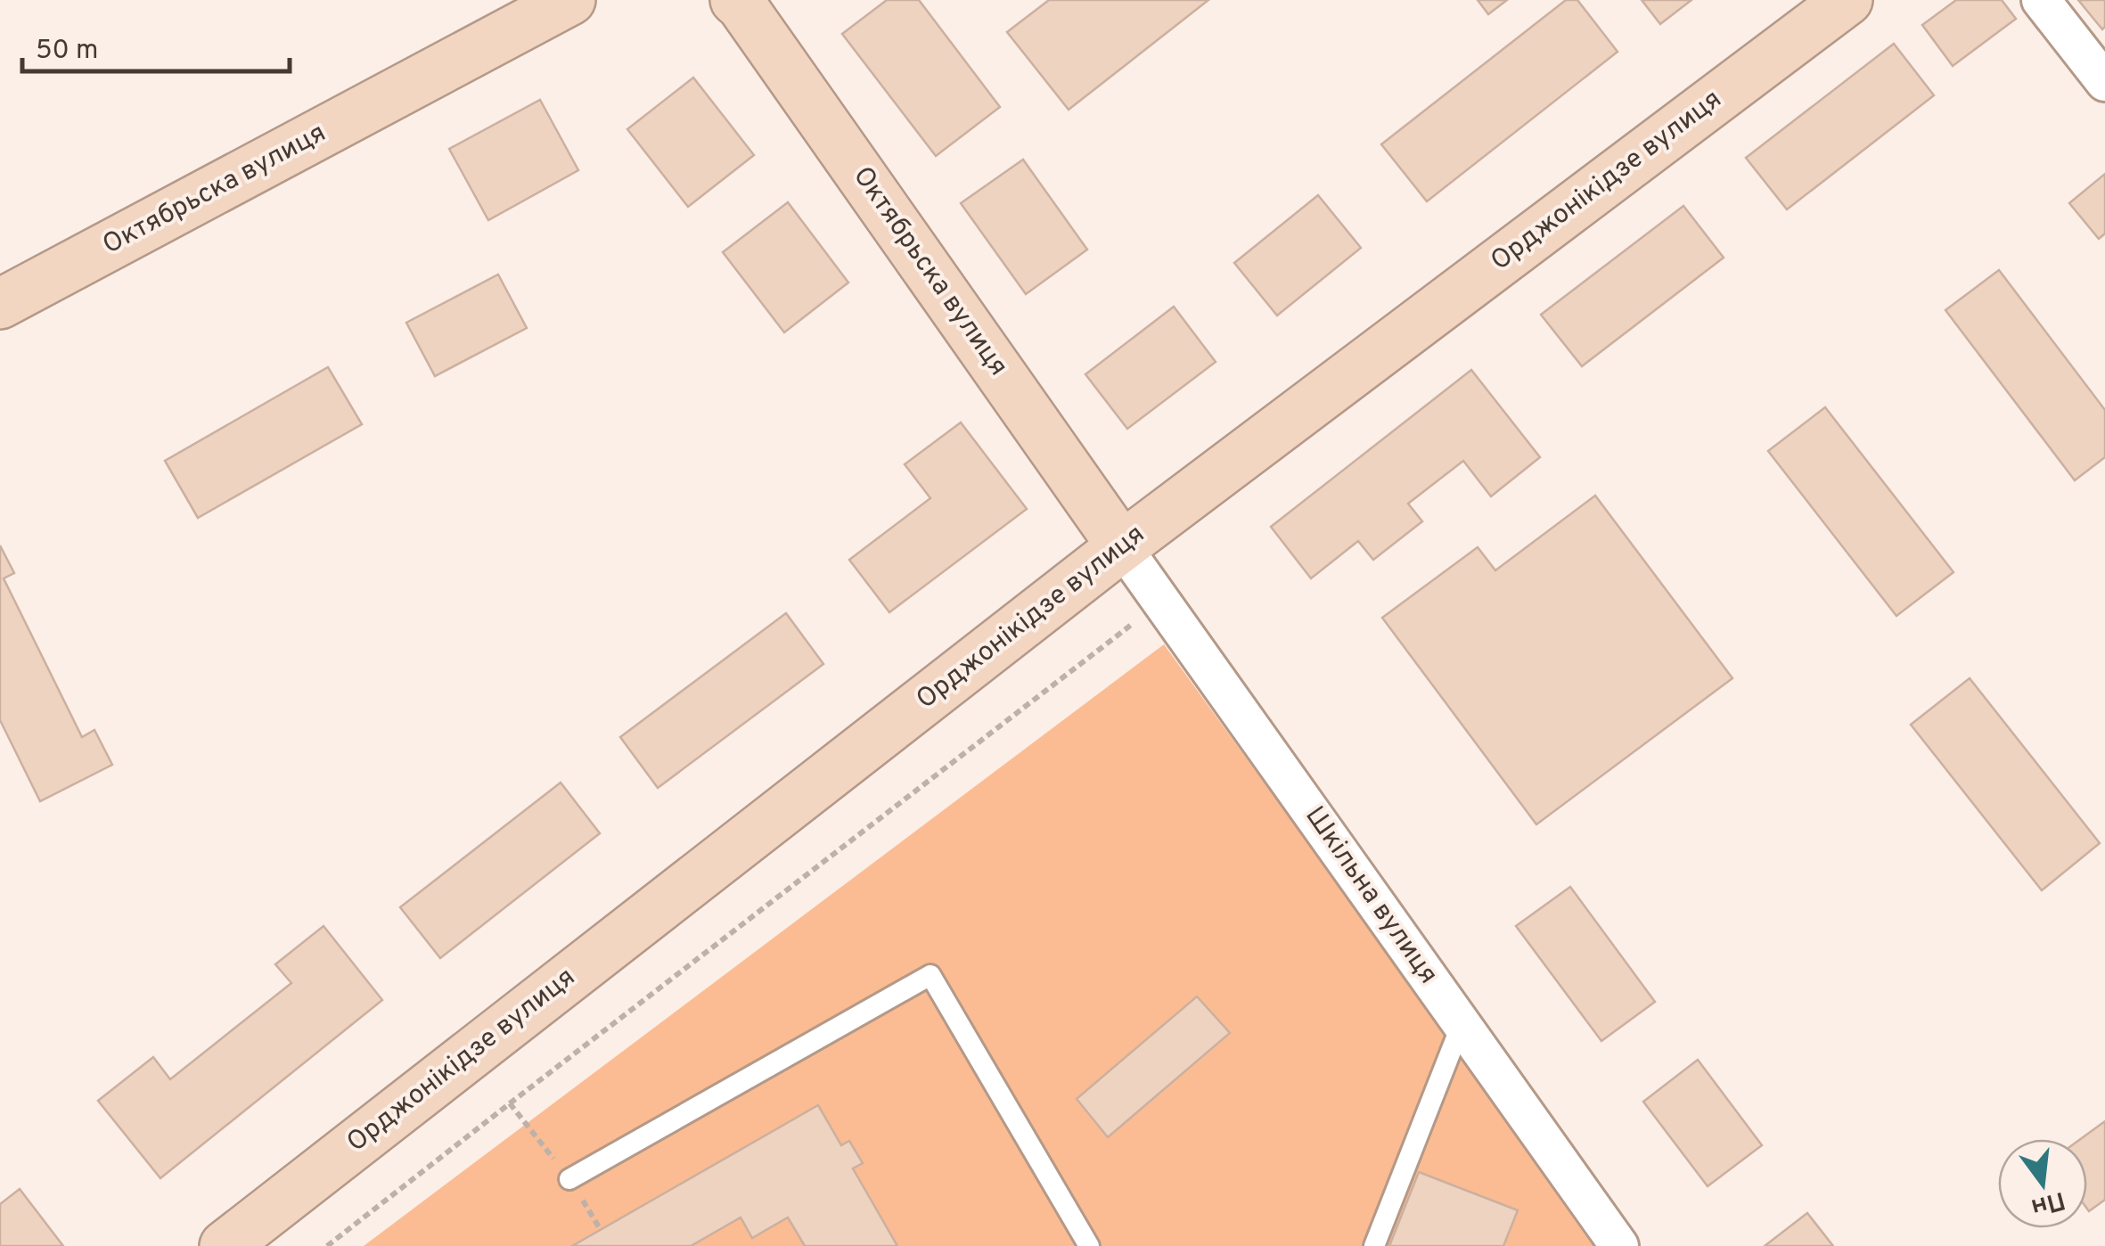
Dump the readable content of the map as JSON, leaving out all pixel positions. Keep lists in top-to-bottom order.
{
  "streets": {
    "main road": ["Орджонікідзе вулиця", "Октябрьска вулиця"],
    "street": ["Шкільна вулиця"]
  },
  "crossings": [
    ["Орджонікідзе вулиця", "Октябрьска вулиця"],
    ["Орджонікідзе вулиця", "Шкільна вулиця"],
    ["Октябрьска вулиця", "Шкільна вулиця"]
  ],
  "scale_bar": "50 m",
  "north": "bottom"
}
